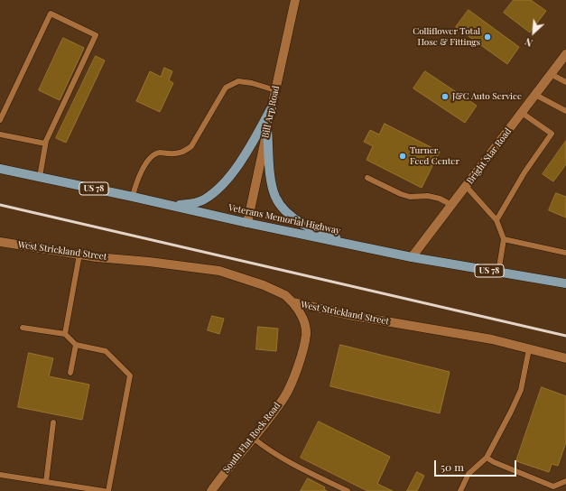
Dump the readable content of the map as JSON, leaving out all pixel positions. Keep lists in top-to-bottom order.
{
  "streets": {
    "main road": ["US 78", "Veterans Memorial Highway"],
    "street": [
      "Bill Arp Road",
      "Bright Star Road",
      "West Strickland Street",
      "South Flat Rock Road"
    ]
  },
  "crossings": [
    ["Bill Arp Road", "Veterans Memorial Highway"],
    ["Bright Star Road", "Veterans Memorial Highway"],
    ["West Strickland Street", "South Flat Rock Road"]
  ],
  "places": ["Colliflower Total Hose & Fittings", "J&C Auto Service", "Turner Feed Center"],
  "scale_bar": "50 m",
  "north": "bottom left"
}
